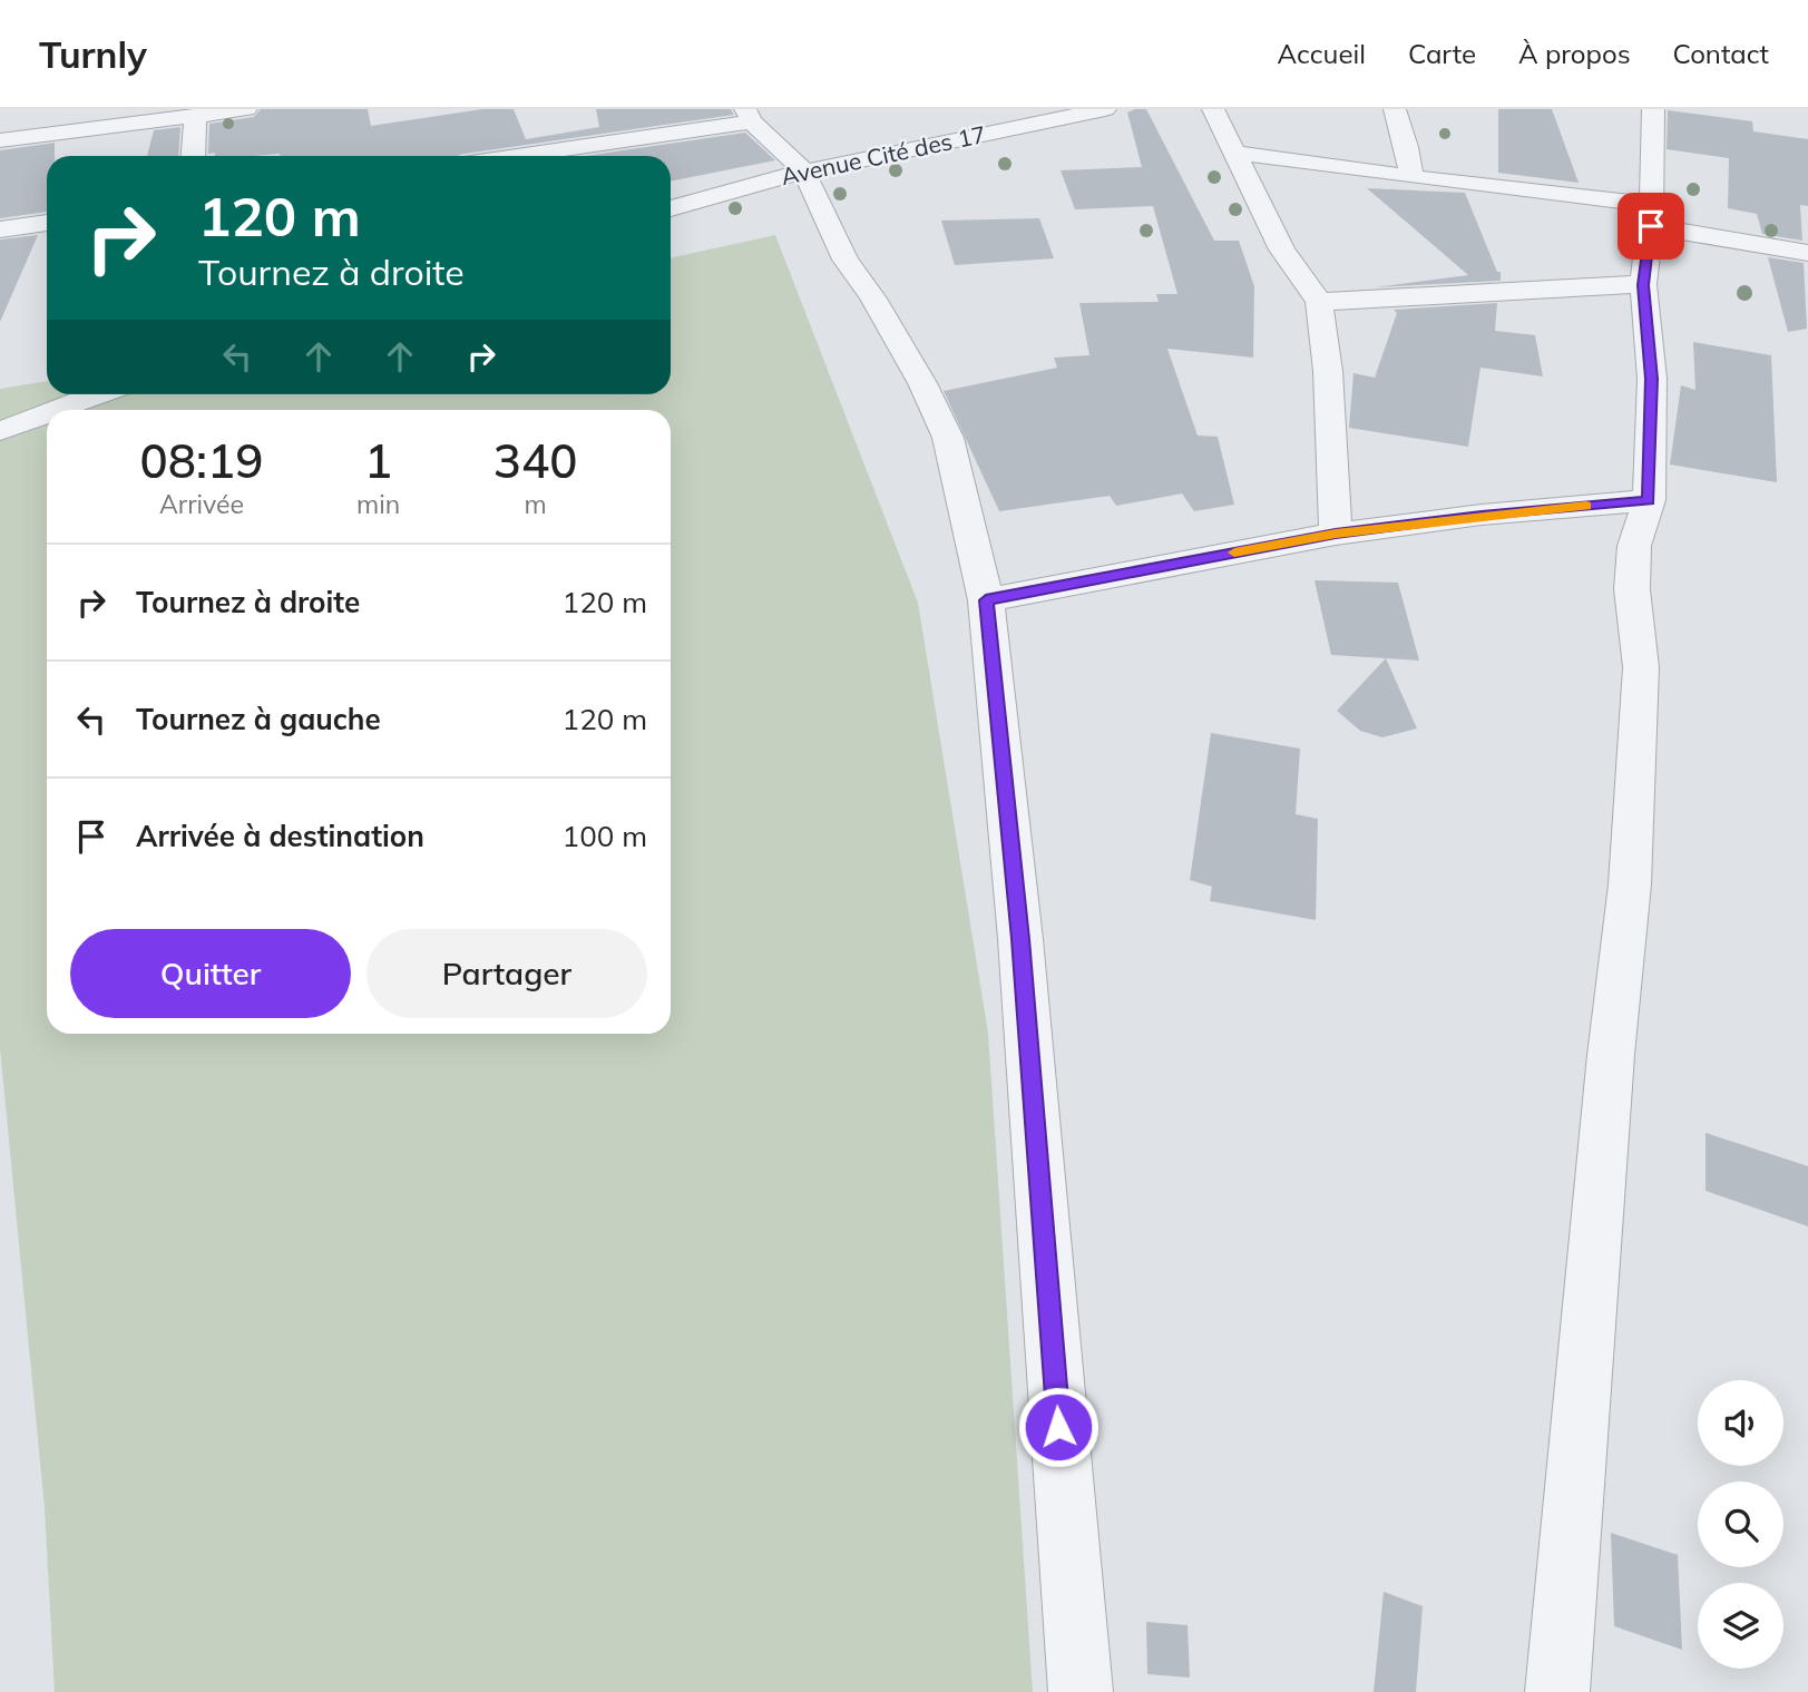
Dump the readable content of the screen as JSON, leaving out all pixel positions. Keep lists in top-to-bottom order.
{
  "streets": {
    "street": ["Avenue Cité des 17"]
  },
  "page": {
    "header": "Turnly",
    "nav": [
      "Accueil",
      "Carte",
      "À propos",
      "Contact"
    ],
    "turn": ["120 m", "Tournez à droite"],
    "eta": [
      "08:19",
      "Arrivée",
      "1",
      "min",
      "340",
      "m"
    ],
    "list": [
      {
        "name": "Tournez à droite",
        "value": "120 m"
      },
      {
        "name": "Tournez à gauche",
        "value": "120 m"
      },
      {
        "name": "Arrivée à destination",
        "value": "100 m"
      }
    ],
    "buttons": ["Quitter", "Partager"]
  }
}
